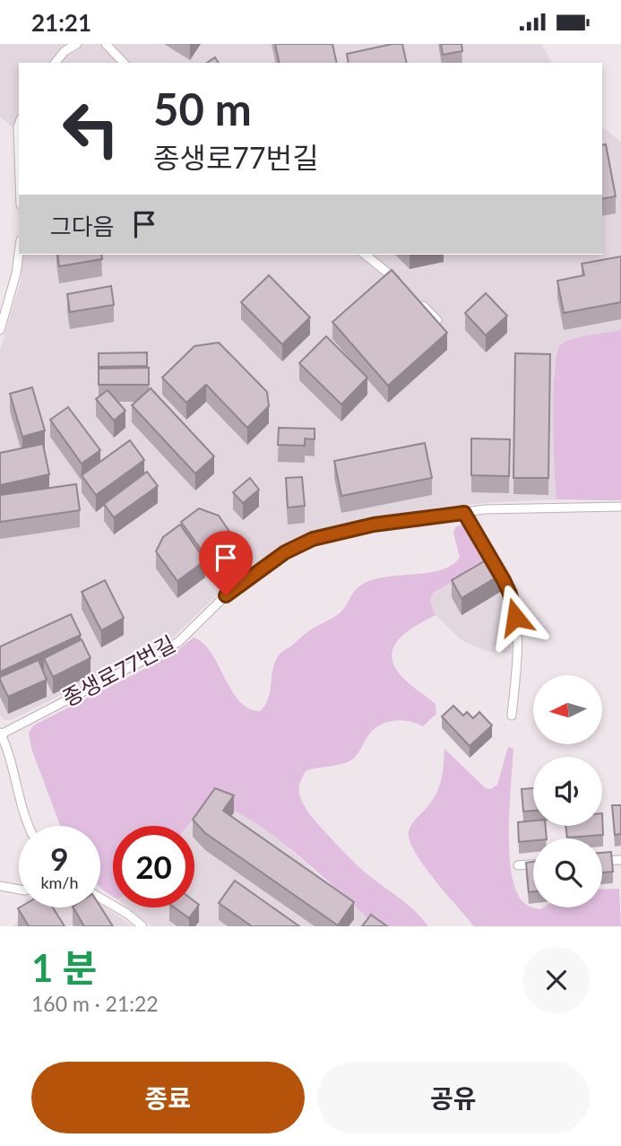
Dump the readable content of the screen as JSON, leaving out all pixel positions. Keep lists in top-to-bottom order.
{
  "streets": {
    "lane": ["종생로77번길"]
  },
  "north": "left",
  "page": {
    "status": "21:21",
    "turn": ["50 m", "종생로77번길"],
    "then": "그다음",
    "speed": "9 km/h",
    "limit": "20",
    "heading": ["1 분", "160 m · 21:22"],
    "buttons": ["종료", "공유"]
  }
}
